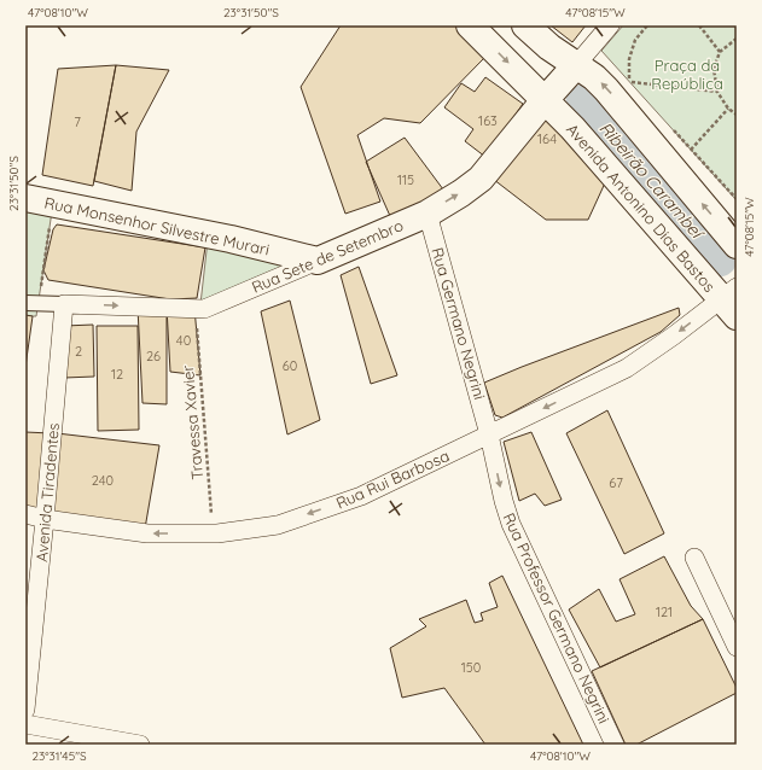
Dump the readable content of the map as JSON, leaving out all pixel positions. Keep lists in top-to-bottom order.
{
  "streets": {
    "main road": ["Avenida Antonino Dias Bastos", "Rua Monsenhor Silvestre Murari", "Rua Sete de Setembro"],
    "street": [
      "Rua Germano Negrini",
      "Rua Rui Barbosa",
      "Avenida Tiradentes",
      "Rua Professor Germano Negrini"
    ],
    "path": ["Travessa Xavier"]
  },
  "crossings": [
    ["Avenida Antonino Dias Bastos", "Rua Sete de Setembro"],
    ["Avenida Antonino Dias Bastos", "Rua Rui Barbosa"],
    ["Rua Monsenhor Silvestre Murari", "Rua Sete de Setembro"],
    ["Rua Sete de Setembro", "Rua Germano Negrini"],
    ["Rua Sete de Setembro", "Travessa Xavier"],
    ["Rua Sete de Setembro", "Avenida Tiradentes"],
    ["Rua Germano Negrini", "Rua Rui Barbosa"],
    ["Rua Germano Negrini", "Rua Professor Germano Negrini"],
    ["Travessa Xavier", "Rua Rui Barbosa"],
    ["Rua Rui Barbosa", "Avenida Tiradentes"],
    ["Rua Rui Barbosa", "Rua Professor Germano Negrini"]
  ],
  "one_way": ["Rua Sete de Setembro", "Rua Rui Barbosa", "Rua Professor Germano Negrini"],
  "water": ["Ribeirão Carambeí"],
  "parks": ["Praça da República"],
  "house_numbers": [
    "163",
    "7",
    "164",
    "115",
    "40",
    "2",
    "26",
    "60",
    "12",
    "240",
    "67",
    "121",
    "150"
  ],
  "coordinates": [
    "47°08'10\"W",
    "23°31'50\"S",
    "47°08'15\"W",
    "23°31'45\"S"
  ]
}
